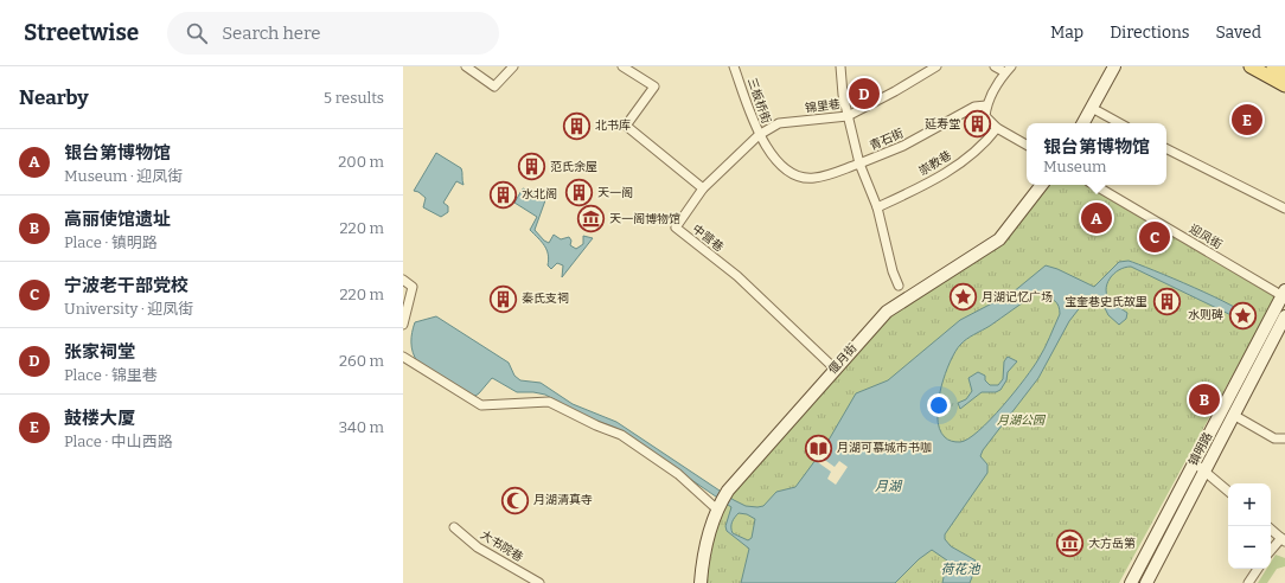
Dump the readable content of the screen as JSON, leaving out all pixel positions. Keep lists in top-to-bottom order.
{
  "streets": {
    "main road": ["偃月街", "镇明路"],
    "street": [
      "三板桥街",
      "锦里巷",
      "青石街",
      "崇教巷",
      "迎凤街",
      "中营巷",
      "大书院巷"
    ]
  },
  "crossings": [
    ["三板桥街", "锦里巷"],
    ["三板桥街", "青石街"],
    ["锦里巷", "青石街"],
    ["锦里巷", "中营巷"],
    ["迎凤街", "镇明路"],
    ["中营巷", "偃月街"]
  ],
  "water": ["月湖", "荷花池"],
  "parks": ["月湖公园"],
  "places": {
    "building": [
      "延寿堂",
      "北书库",
      "范氏余屋",
      "天一阁",
      "水北阁",
      "秦氏支祠",
      "宝奎巷史氏故里"
    ],
    "museum": ["天一阁博物馆", "大方岳第"],
    "place": ["月湖记忆广场", "水则碑"],
    "library": ["月湖可慕城市书咖"],
    "mosque": ["月湖清真寺"]
  },
  "page": {
    "header": "Streetwise",
    "search": "Search here",
    "nav": ["Map", "Directions", "Saved"],
    "heading": ["Nearby", "5 results"],
    "pins": [
      "D",
      "E",
      "A",
      "C",
      "B"
    ],
    "popup": ["银台第博物馆", "Museum"],
    "list": [
      {
        "mark": "A",
        "name": "银台第博物馆",
        "note": "Museum · 迎凤街",
        "value": "200 m"
      },
      {
        "mark": "B",
        "name": "高丽使馆遗址",
        "note": "Place · 镇明路",
        "value": "220 m"
      },
      {
        "mark": "C",
        "name": "宁波老干部党校",
        "note": "University · 迎凤街",
        "value": "220 m"
      },
      {
        "mark": "D",
        "name": "张家祠堂",
        "note": "Place · 锦里巷",
        "value": "260 m"
      },
      {
        "mark": "E",
        "name": "鼓楼大厦",
        "note": "Place · 中山西路",
        "value": "340 m"
      }
    ],
    "map_buttons": ["+", "−"]
  }
}
